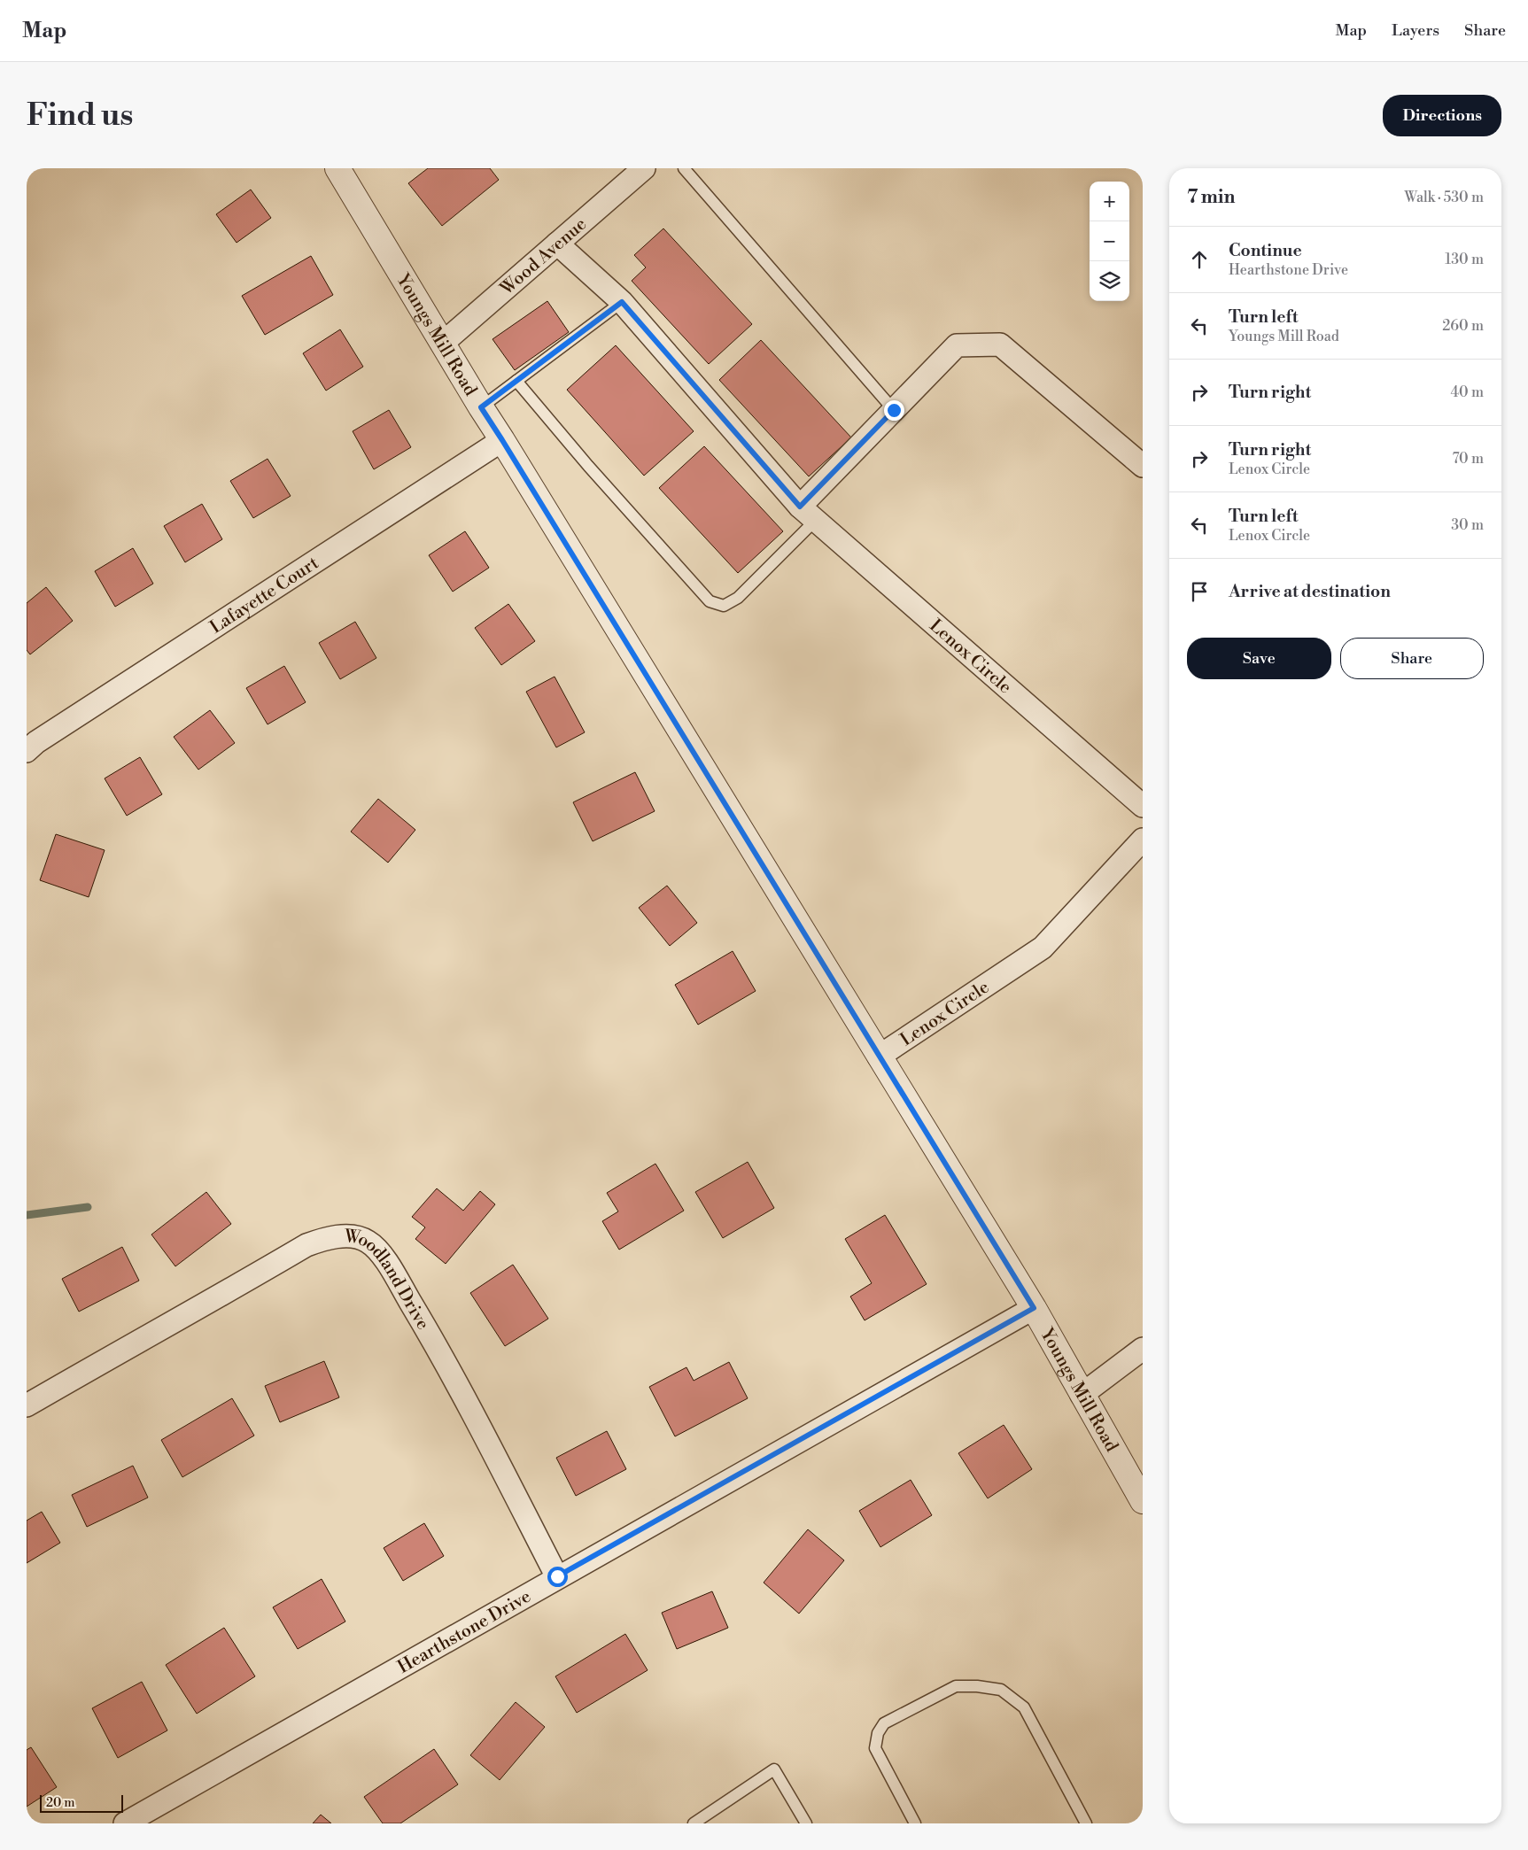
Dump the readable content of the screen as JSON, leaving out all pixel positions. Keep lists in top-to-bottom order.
{
  "streets": {
    "street": [
      "Wood Avenue",
      "Youngs Mill Road",
      "Lafayette Court",
      "Lenox Circle",
      "Woodland Drive",
      "Hearthstone Drive"
    ]
  },
  "crossings": [
    ["Wood Avenue", "Youngs Mill Road"],
    ["Wood Avenue", "Lenox Circle"],
    ["Youngs Mill Road", "Lafayette Court"],
    ["Youngs Mill Road", "Lenox Circle"],
    ["Youngs Mill Road", "Hearthstone Drive"],
    ["Woodland Drive", "Hearthstone Drive"]
  ],
  "scale_bar": "20 m",
  "page": {
    "header": "Map",
    "nav": ["Map", "Layers", "Share"],
    "buttons": [
      "Directions",
      ["Save", "Share"]
    ],
    "title": "Find us",
    "heading": ["7 min", "Walk · 530 m"],
    "map_buttons": ["+", "−"],
    "list": [
      ["Continue", "Hearthstone Drive", "130 m"],
      ["Turn left", "Youngs Mill Road", "260 m"],
      ["Turn right", "40 m"],
      ["Turn right", "Lenox Circle", "70 m"],
      ["Turn left", "Lenox Circle", "30 m"],
      "Arrive at destination"
    ],
    "scale": "20 m"
  }
}
